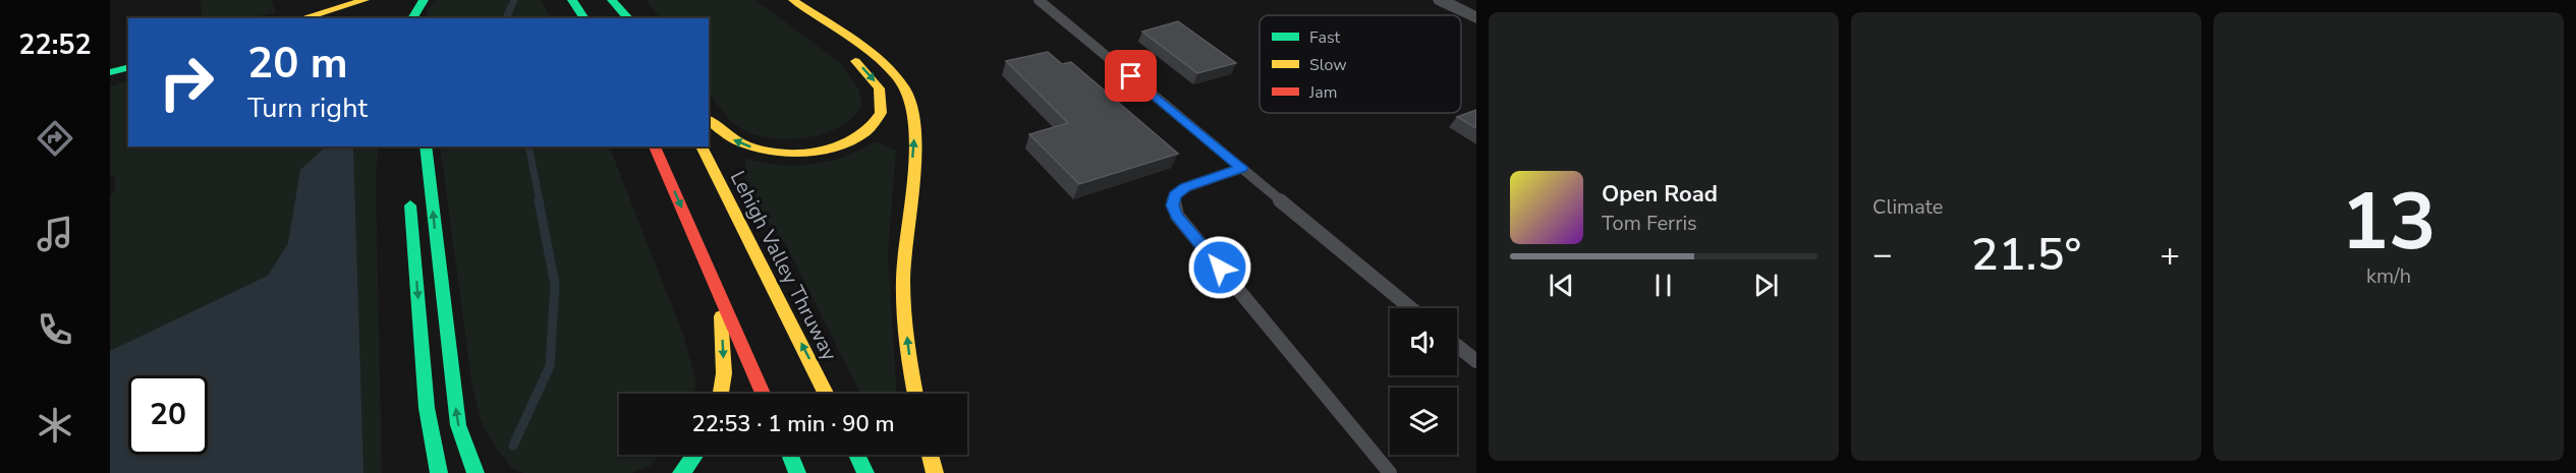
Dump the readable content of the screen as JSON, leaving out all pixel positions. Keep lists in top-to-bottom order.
{
  "streets": {
    "main road": ["Lehigh Valley Thruway"]
  },
  "legend": ["Fast", "Slow", "Jam"],
  "page": {
    "tabs": "22:52",
    "tile": [
      "Climate",
      ["13", "km/h"]
    ],
    "turn": ["20 m", "Turn right"],
    "song": ["Open Road", "Tom Ferris"],
    "heat": ["−", "21.5°", "+"],
    "limit": "20",
    "trip": "22:53 · 1 min · 90 m"
  }
}
